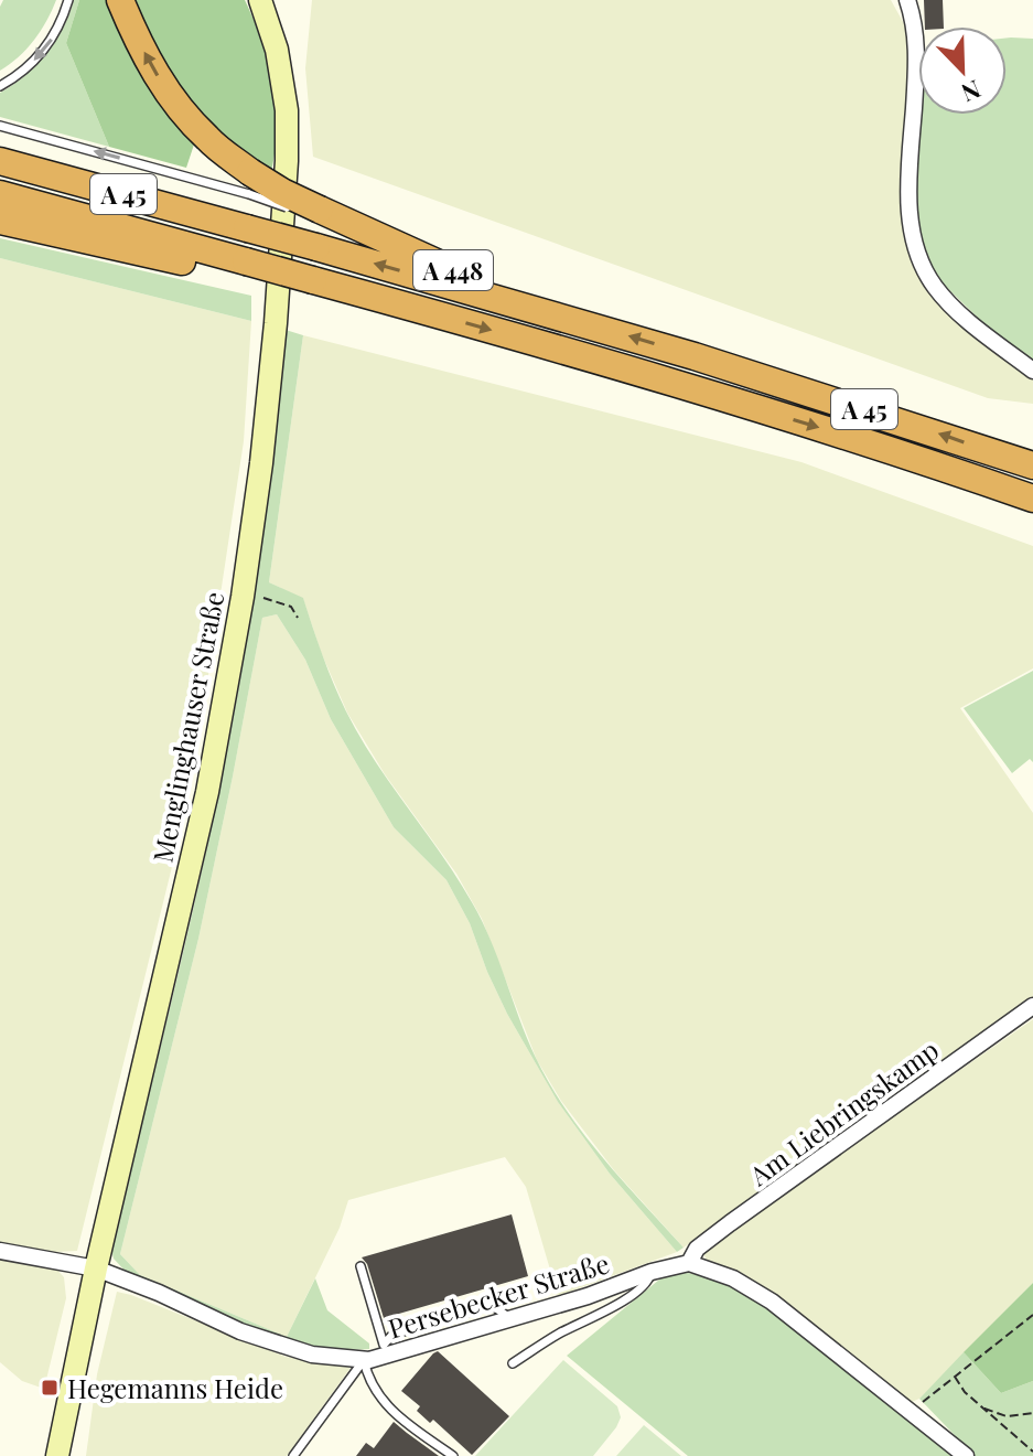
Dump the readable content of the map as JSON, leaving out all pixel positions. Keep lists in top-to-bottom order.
{
  "streets": {
    "highway": ["A 45", "A 448"],
    "street": ["Menglinghauser Straße", "Am Liebringskamp", "Persebecker Straße"]
  },
  "crossings": [
    ["A 45", "A 448"],
    ["Menglinghauser Straße", "Persebecker Straße"],
    ["Am Liebringskamp", "Persebecker Straße"]
  ],
  "places": {
    "transit": ["Hegemanns Heide"]
  },
  "north": "bottom right"
}
